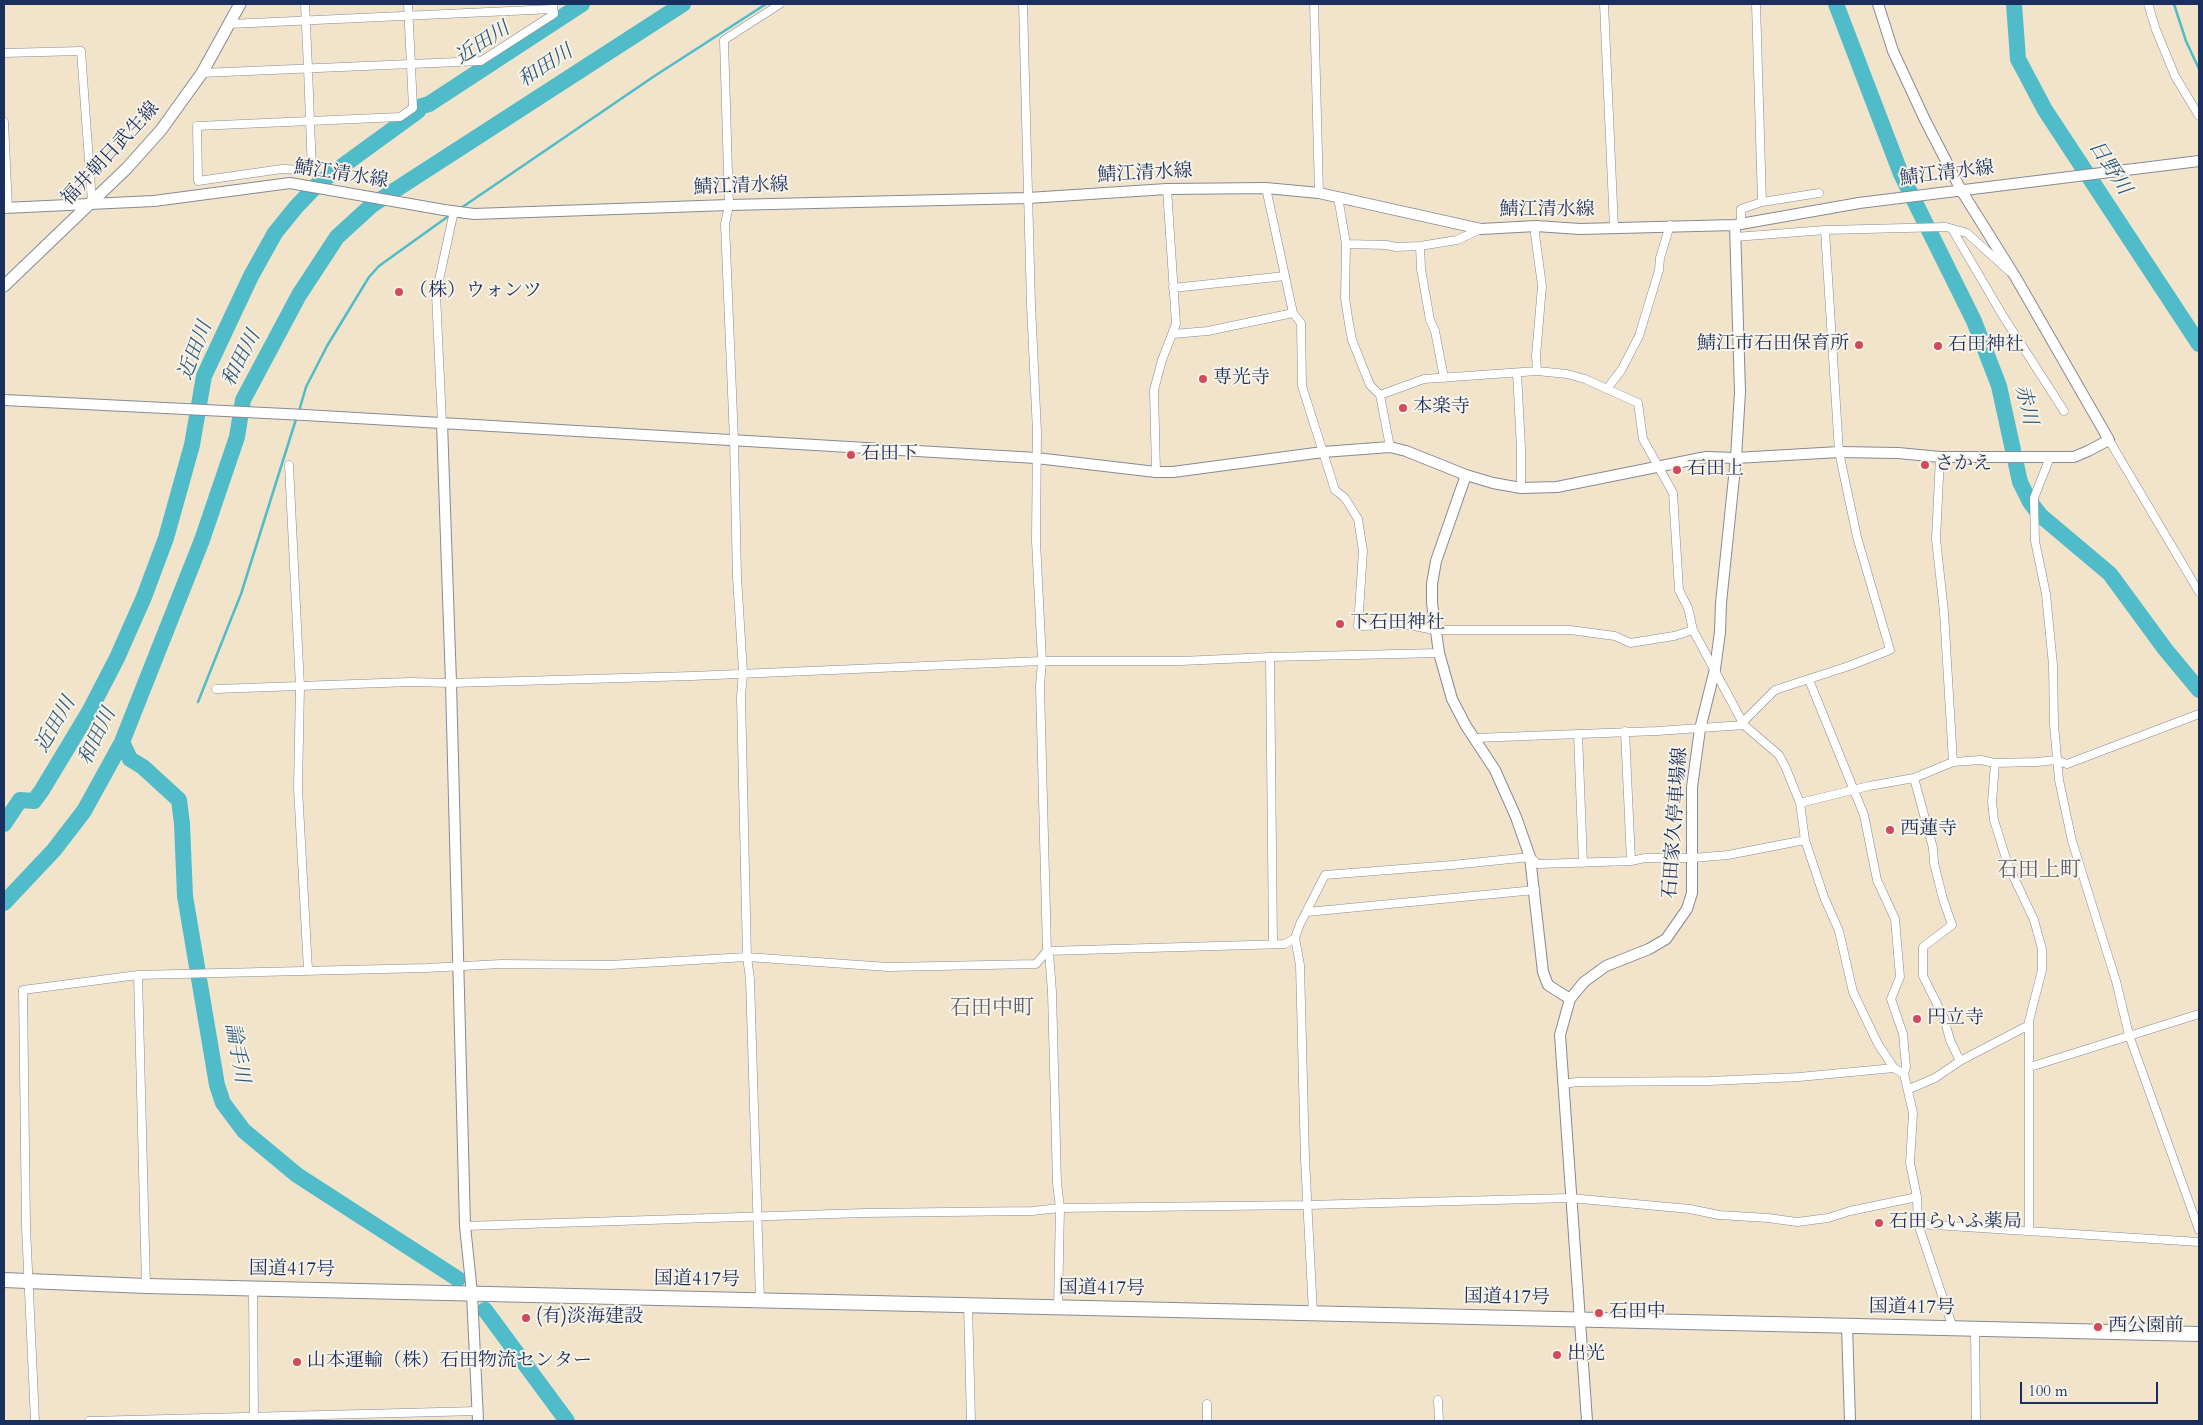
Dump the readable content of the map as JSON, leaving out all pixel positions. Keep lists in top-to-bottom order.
{
  "streets": {
    "highway": ["国道417号"],
    "main road": ["福井朝日武生線"],
    "street": ["鯖江清水線", "石田家久停車場線"]
  },
  "crossings": [
    ["福井朝日武生線", "鯖江清水線"],
    ["鯖江清水線", "石田家久停車場線"],
    ["石田家久停車場線", "国道417号"]
  ],
  "districts": ["石田上町", "石田中町"],
  "water": [
    "近田川",
    "和田川",
    "日野川",
    "赤川",
    "論手川"
  ],
  "places": [
    "（株）ウォンツ",
    "鯖江市石田保育所",
    "石田神社",
    "専光寺",
    "本楽寺",
    "石田下",
    "さかえ",
    "石田上",
    "下石田神社",
    "西蓮寺",
    "円立寺",
    "石田らいふ薬局",
    "石田中",
    "(有)淡海建設",
    "西公園前",
    "出光",
    "山本運輸（株）石田物流センター"
  ],
  "scale_bar": "100 m"
}
